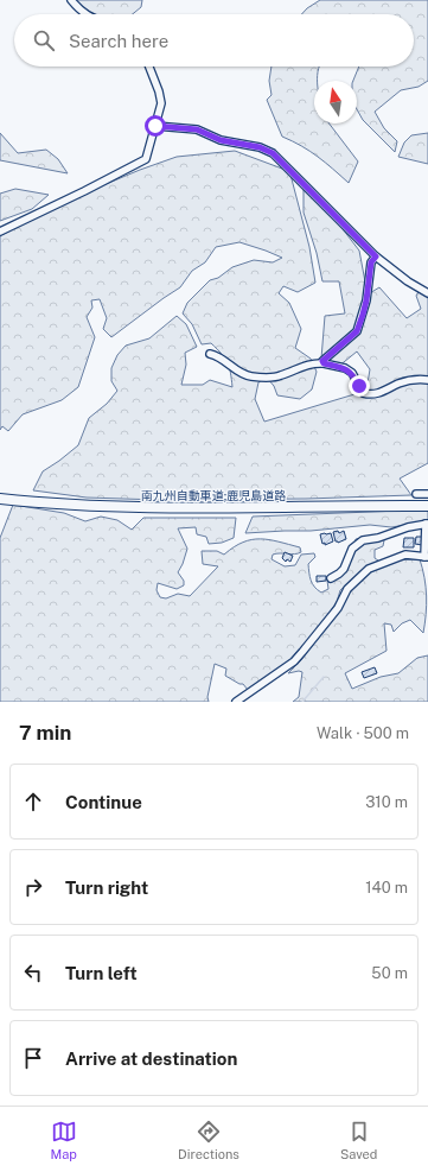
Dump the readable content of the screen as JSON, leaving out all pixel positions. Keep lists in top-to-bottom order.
{
  "streets": {
    "highway": ["南九州自動車道;鹿児島道路"]
  },
  "north": "top",
  "page": {
    "search": "Search here",
    "heading": ["7 min", "Walk · 500 m"],
    "list": [
      ["Continue", "310 m"],
      ["Turn right", "140 m"],
      ["Turn left", "50 m"],
      "Arrive at destination"
    ],
    "nav": ["Map", "Directions", "Saved"]
  }
}
